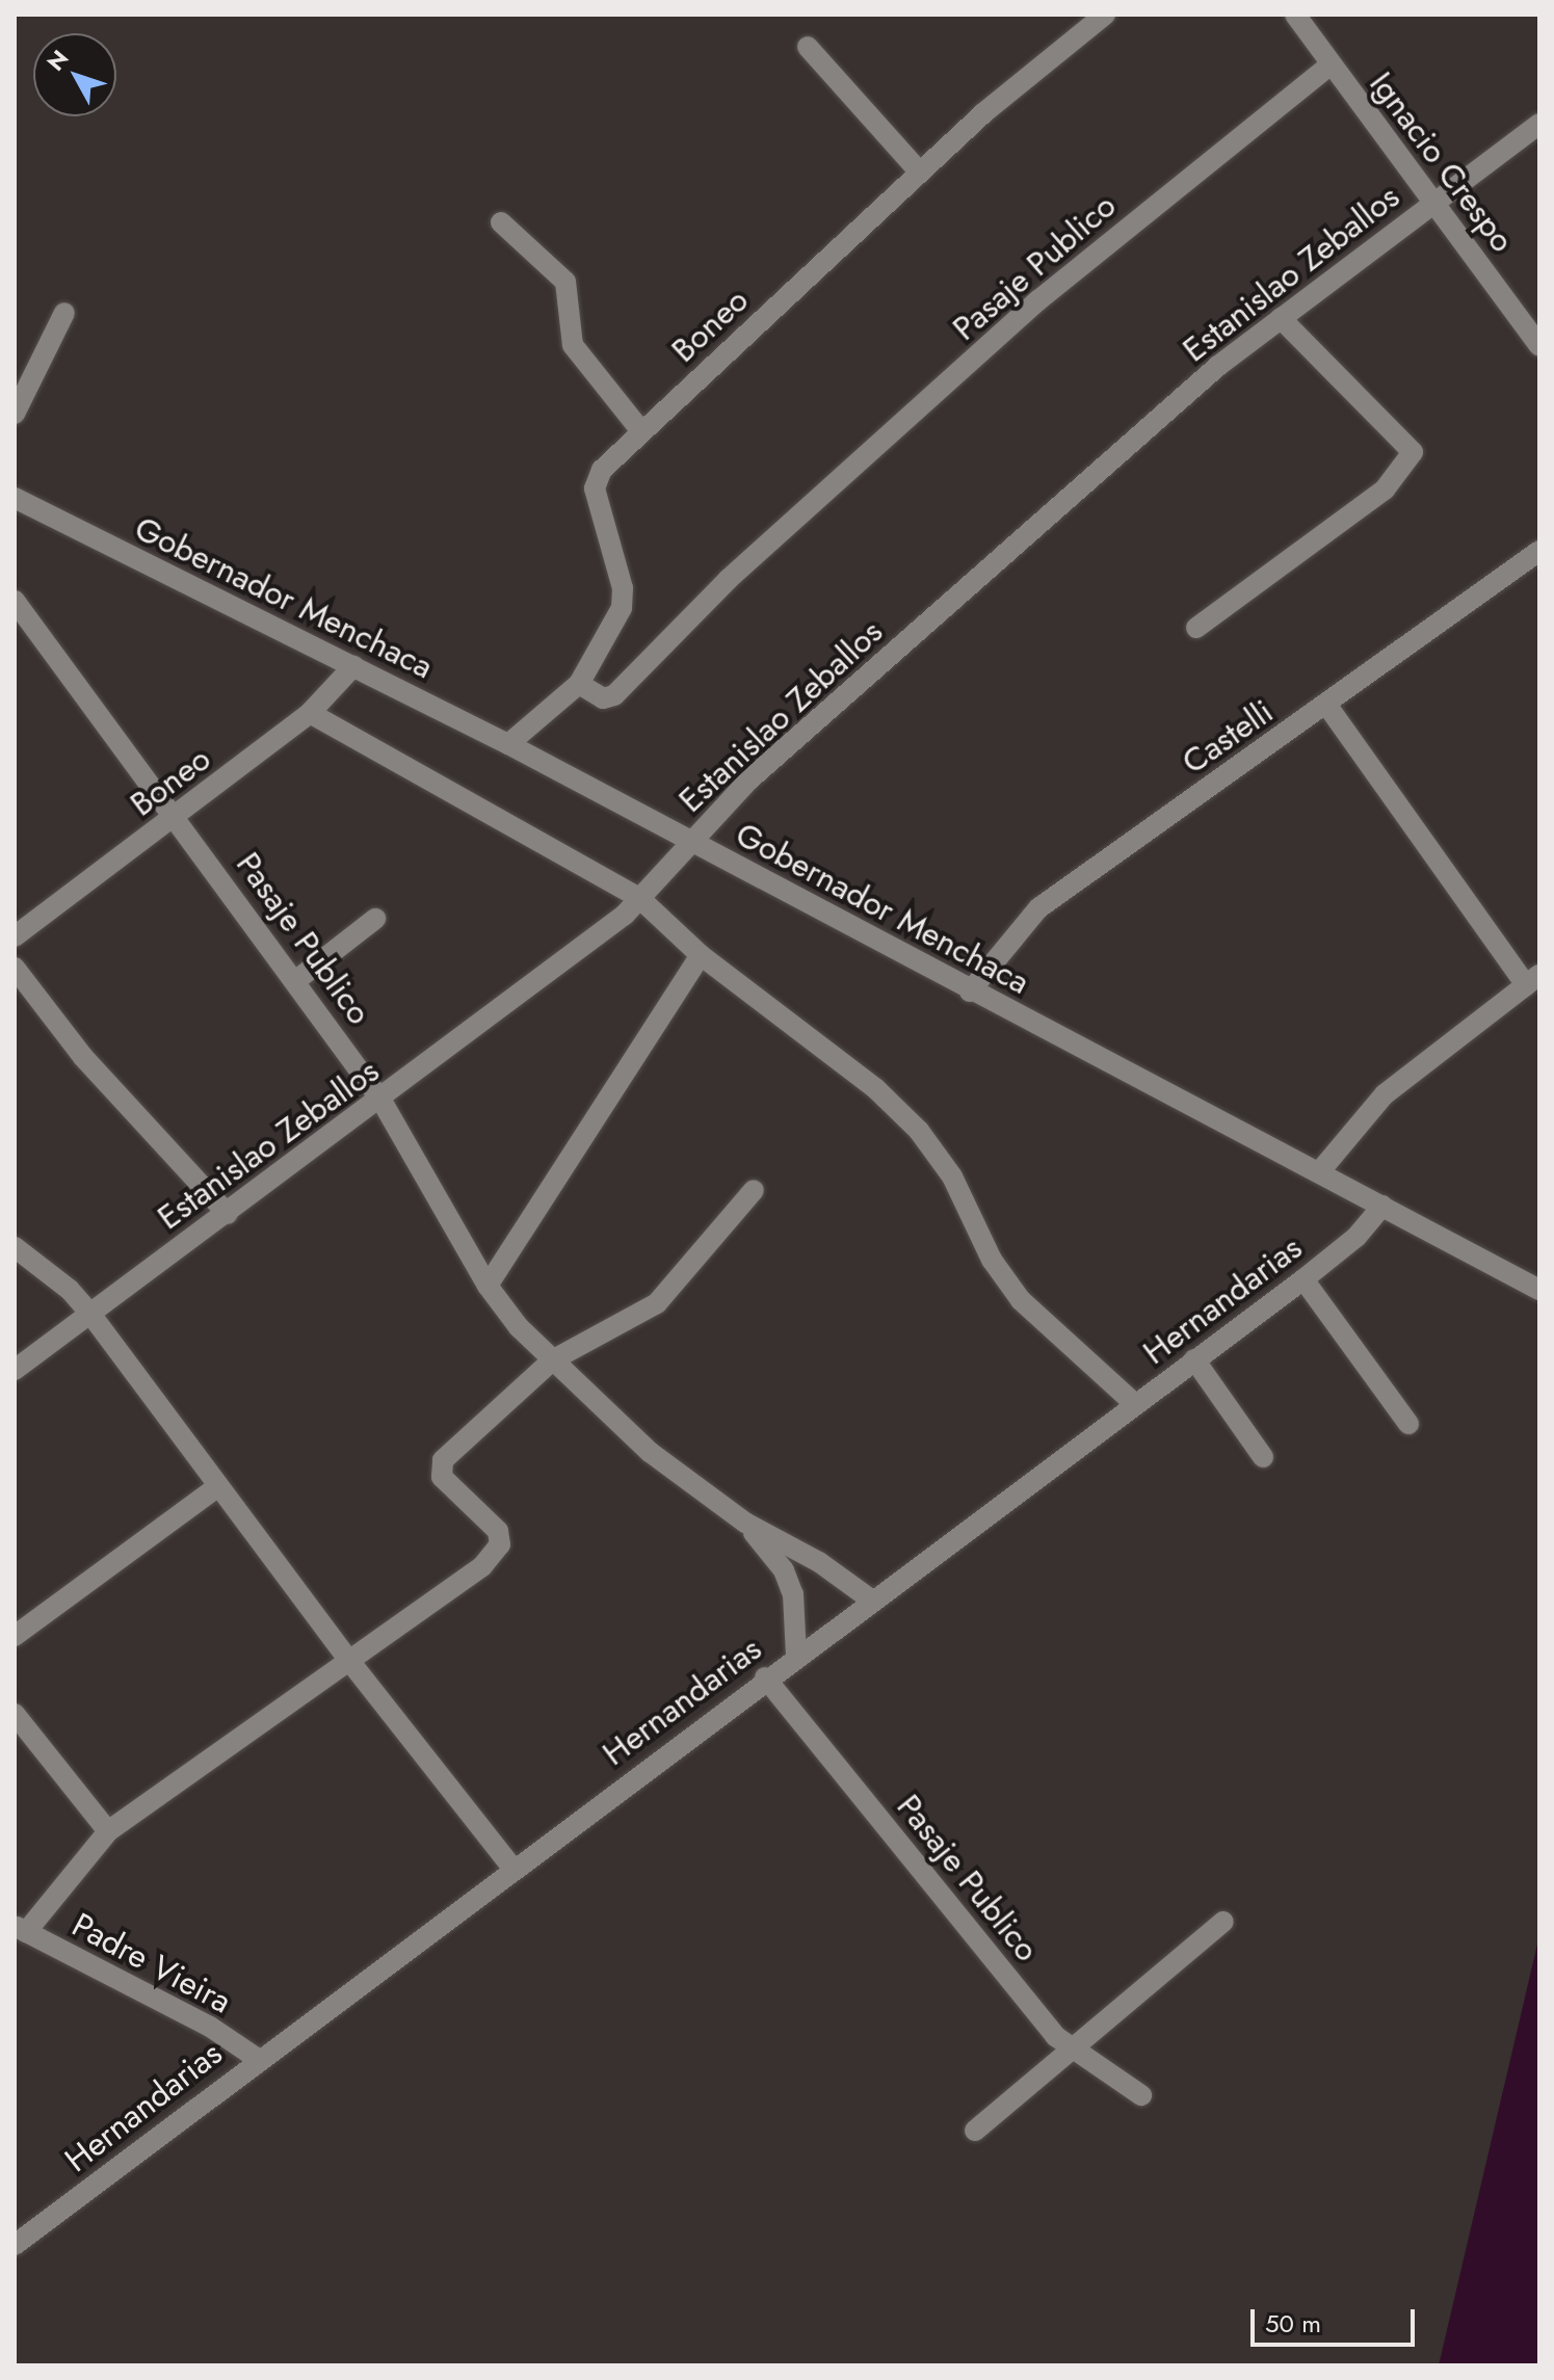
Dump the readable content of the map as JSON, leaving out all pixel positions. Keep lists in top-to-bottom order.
{
  "streets": {
    "street": [
      "Ignacio Crespo",
      "Pasaje Publico",
      "Estanislao Zeballos",
      "Boneo",
      "Gobernador Menchaca",
      "Castelli",
      "Hernandarias",
      "Padre Vieira"
    ]
  },
  "crossings": [
    ["Ignacio Crespo", "Pasaje Publico"],
    ["Ignacio Crespo", "Estanislao Zeballos"],
    ["Pasaje Publico", "Estanislao Zeballos"],
    ["Pasaje Publico", "Boneo"],
    ["Pasaje Publico", "Hernandarias"],
    ["Estanislao Zeballos", "Gobernador Menchaca"],
    ["Boneo", "Gobernador Menchaca"],
    ["Gobernador Menchaca", "Castelli"],
    ["Gobernador Menchaca", "Hernandarias"],
    ["Hernandarias", "Padre Vieira"]
  ],
  "scale_bar": "50 m",
  "north": "top left"
}
